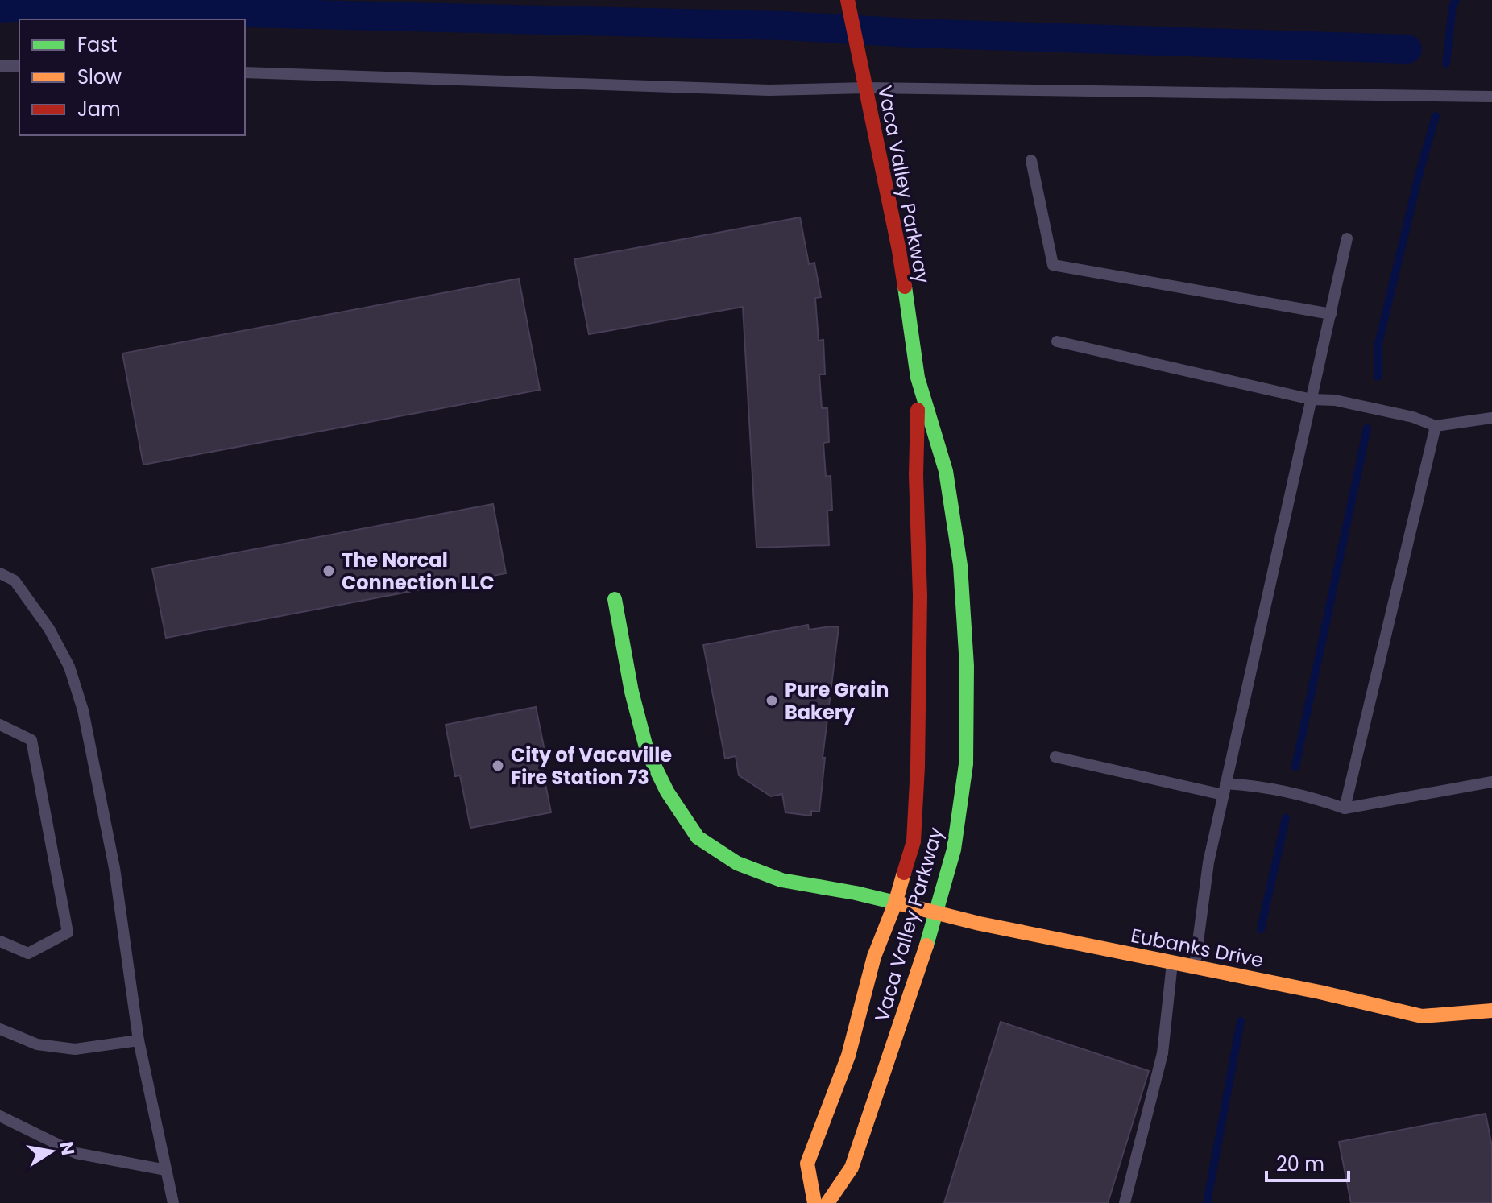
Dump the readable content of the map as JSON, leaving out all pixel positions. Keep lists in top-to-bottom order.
{
  "streets": {
    "street": ["Vaca Valley Parkway", "Eubanks Drive"]
  },
  "crossings": [
    ["Vaca Valley Parkway", "Eubanks Drive"]
  ],
  "places": ["The Norcal Connection LLC", "Pure Grain Bakery", "City of Vacaville Fire Station 73"],
  "legend": ["Fast", "Slow", "Jam"],
  "scale_bar": "20 m",
  "north": "right"
}
